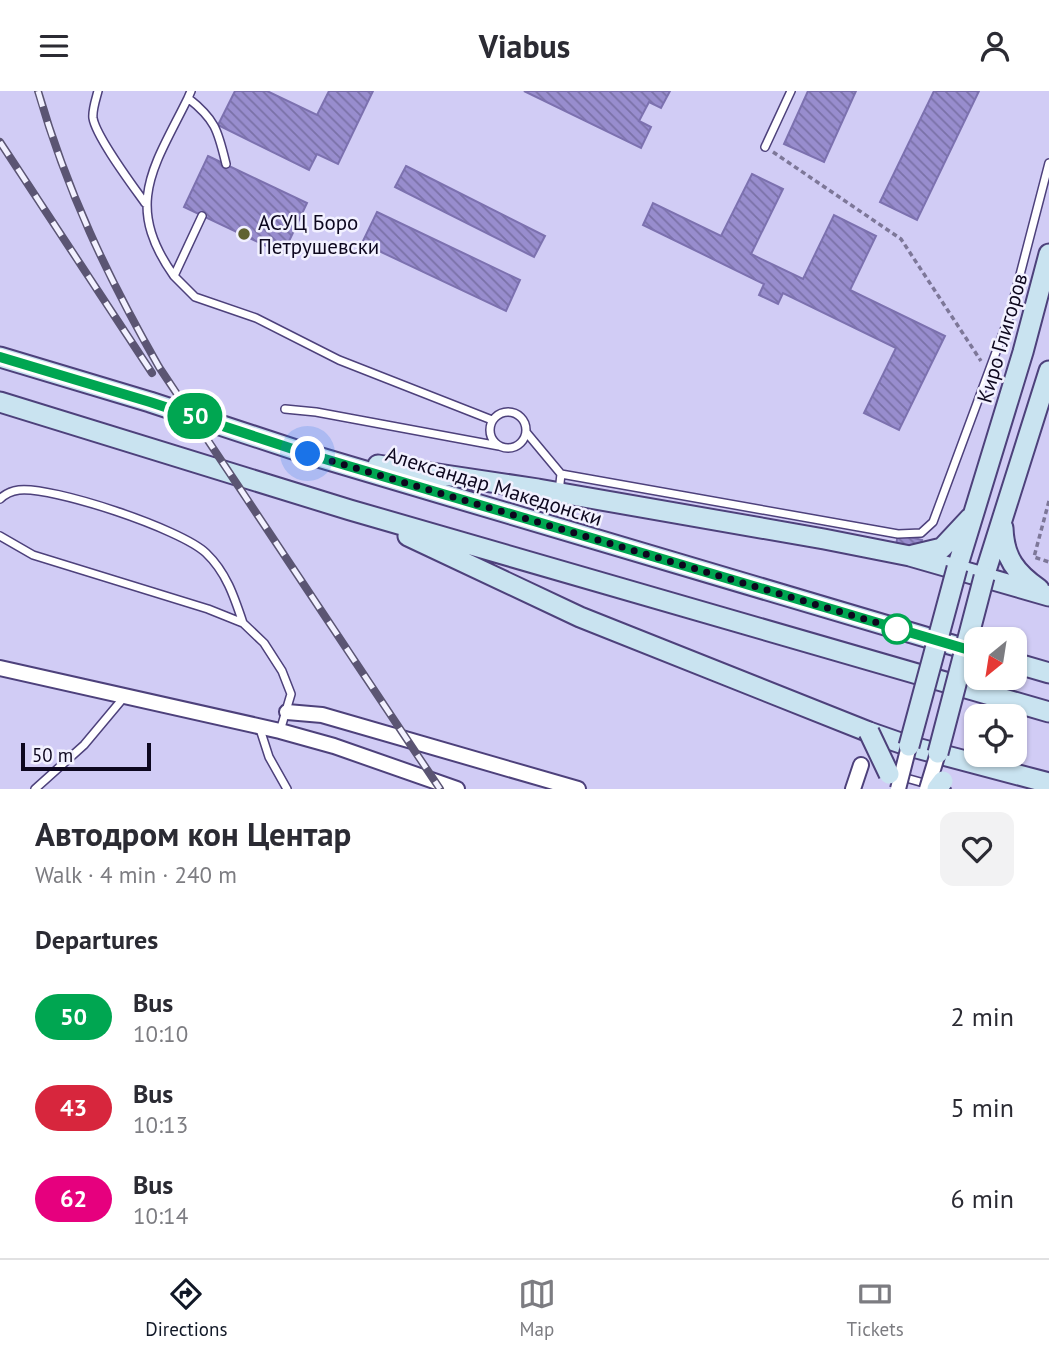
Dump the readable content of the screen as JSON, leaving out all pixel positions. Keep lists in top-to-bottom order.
{
  "streets": {
    "street": ["Киро Глигоров", "Александар Македонски"]
  },
  "places": ["АСУЦ Боро Петрушевски"],
  "lines": ["bus line 50"],
  "scale_bar": "50 m",
  "north": "bottom left",
  "page": {
    "header": "Viabus",
    "on_map": "50",
    "scale": "50 m",
    "heading": [
      ["Автодром кон Центар", "Walk · 4 min · 240 m"],
      "Departures"
    ],
    "list": [
      {
        "mark": "50",
        "name": "Bus",
        "note": "10:10",
        "value": "2 min"
      },
      {
        "mark": "43",
        "name": "Bus",
        "note": "10:13",
        "value": "5 min"
      },
      {
        "mark": "62",
        "name": "Bus",
        "note": "10:14",
        "value": "6 min"
      }
    ],
    "tabs": ["Directions", "Map", "Tickets"]
  }
}
